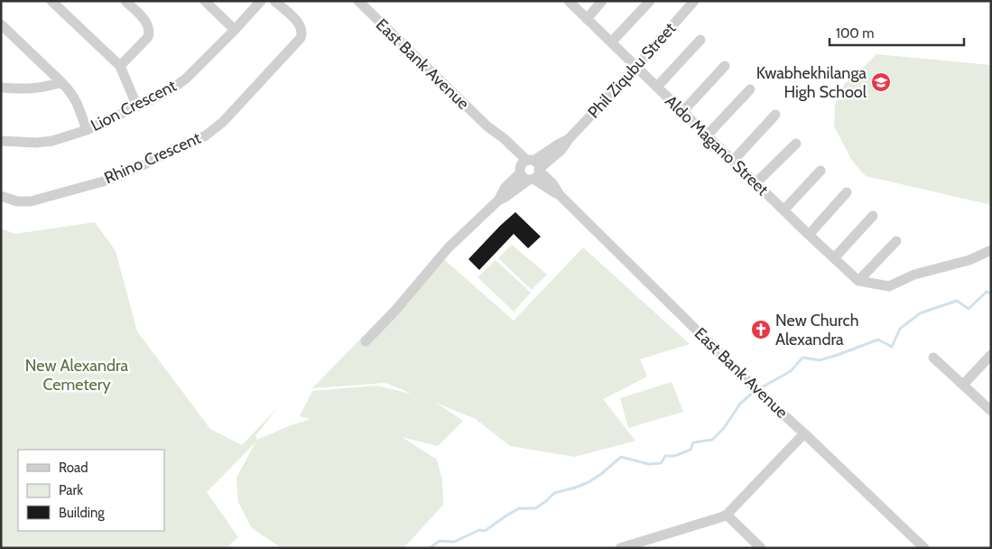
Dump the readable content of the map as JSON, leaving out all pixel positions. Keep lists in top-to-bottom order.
{
  "streets": {
    "street": [
      "East Bank Avenue",
      "Phil Ziqubu Street",
      "Lion Crescent",
      "Aldo Magano Street",
      "Rhino Crescent"
    ]
  },
  "crossings": [
    ["East Bank Avenue", "Phil Ziqubu Street"],
    ["Phil Ziqubu Street", "Aldo Magano Street"]
  ],
  "parks": ["New Alexandra Cemetery"],
  "places": {
    "school or university": ["Kwabhekhilanga High School"],
    "church": ["New Church Alexandra"]
  },
  "legend": ["Road", "Park", "Building"],
  "scale_bar": "100 m"
}
